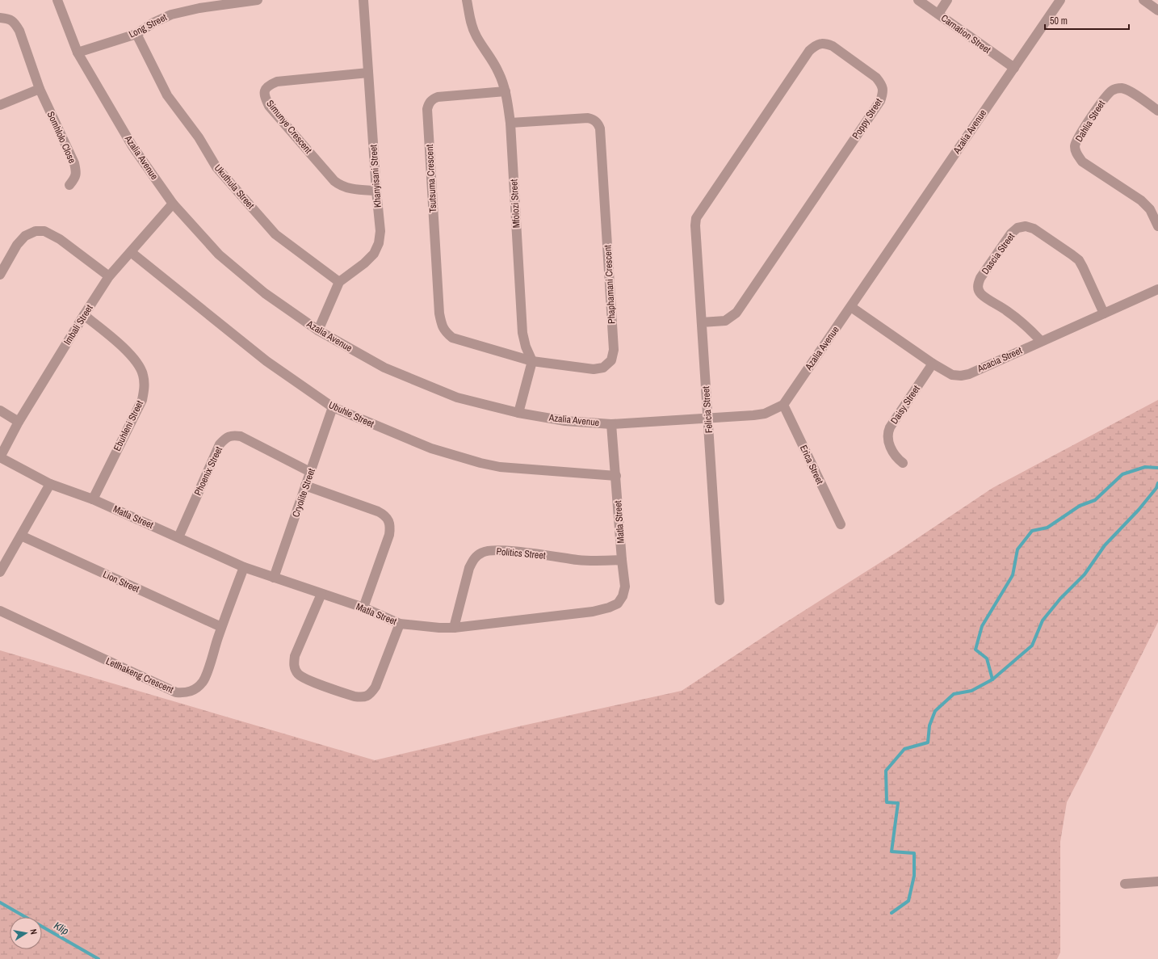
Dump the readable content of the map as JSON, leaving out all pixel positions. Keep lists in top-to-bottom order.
{
  "streets": {
    "street": [
      "Long Street",
      "Carnation Street",
      "Poppy Street",
      "Dahlia Street",
      "Simunye Crescent",
      "Azalia Avenue",
      "Somhlolo Close",
      "Khanyisani Street",
      "Tsutsuma Crescent",
      "Ukuthula Street",
      "Mfolozi Street",
      "Dascia Street",
      "Phaphamani Crescent",
      "Imbali Street",
      "Acacia Street",
      "Daisy Street",
      "Felicia Street",
      "Ubuhle Street",
      "Ebuhleni Street",
      "Erica Street",
      "Phoenix Street",
      "Cryolite Street",
      "Matla Street",
      "Politics Street",
      "Lion Street",
      "Letlhakeng Crescent"
    ]
  },
  "crossings": [
    ["Long Street", "Azalia Avenue"],
    ["Long Street", "Ukuthula Street"],
    ["Carnation Street", "Azalia Avenue"],
    ["Poppy Street", "Felicia Street"],
    ["Simunye Crescent", "Khanyisani Street"],
    ["Azalia Avenue", "Imbali Street"],
    ["Azalia Avenue", "Acacia Street"],
    ["Azalia Avenue", "Felicia Street"],
    ["Azalia Avenue", "Erica Street"],
    ["Azalia Avenue", "Matla Street"],
    ["Khanyisani Street", "Ukuthula Street"],
    ["Tsutsuma Crescent", "Mfolozi Street"],
    ["Tsutsuma Crescent", "Phaphamani Crescent"],
    ["Mfolozi Street", "Phaphamani Crescent"],
    ["Dascia Street", "Acacia Street"],
    ["Imbali Street", "Ubuhle Street"],
    ["Imbali Street", "Ebuhleni Street"],
    ["Imbali Street", "Matla Street"],
    ["Acacia Street", "Daisy Street"],
    ["Ubuhle Street", "Cryolite Street"],
    ["Ubuhle Street", "Matla Street"],
    ["Ebuhleni Street", "Matla Street"],
    ["Phoenix Street", "Cryolite Street"],
    ["Phoenix Street", "Matla Street"],
    ["Cryolite Street", "Matla Street"],
    ["Matla Street", "Politics Street"],
    ["Matla Street", "Letlhakeng Crescent"],
    ["Lion Street", "Letlhakeng Crescent"]
  ],
  "water": ["Klip"],
  "scale_bar": "50 m",
  "north": "right"
}
